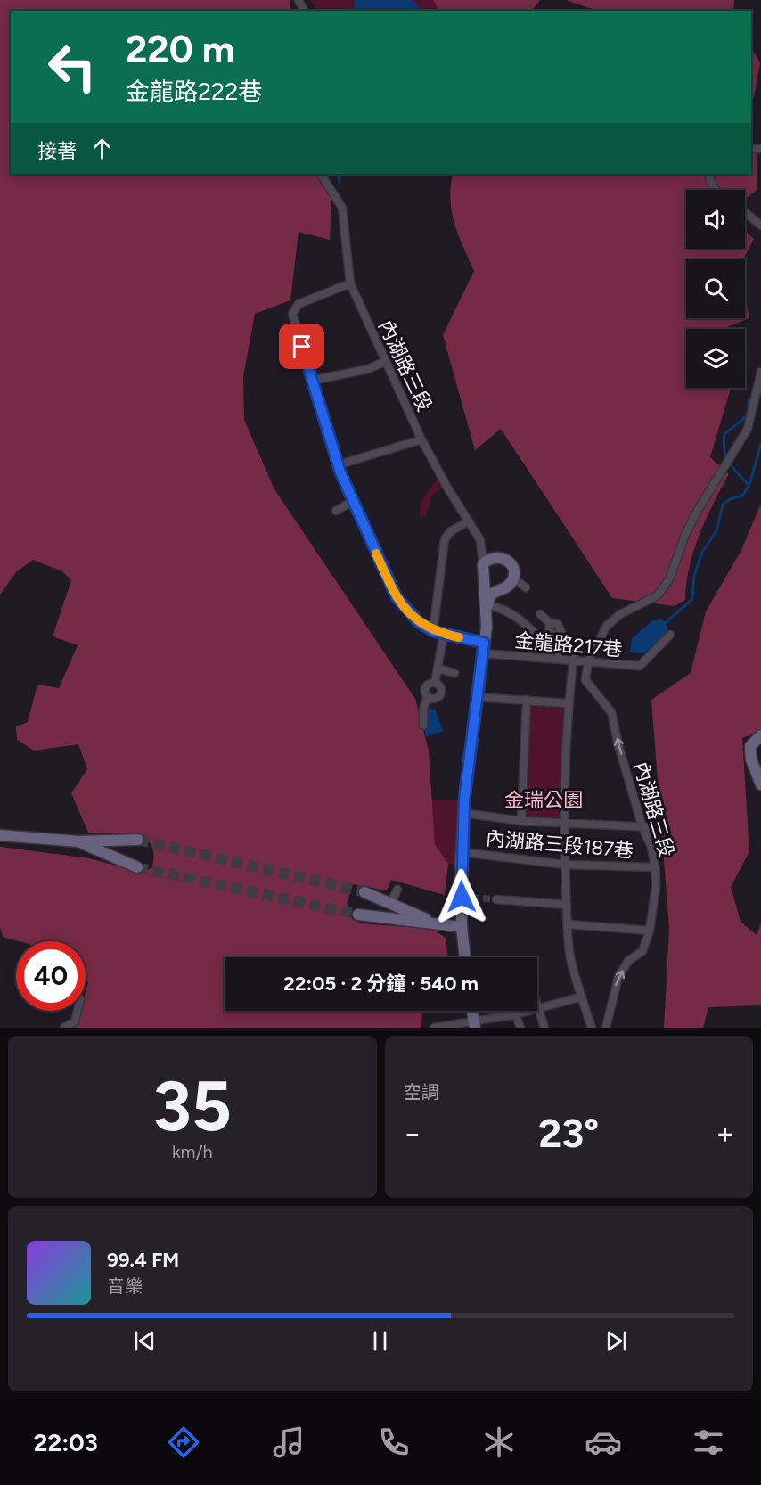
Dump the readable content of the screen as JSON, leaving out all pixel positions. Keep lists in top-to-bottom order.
{
  "streets": {
    "street": ["內湖路三段", "金龍路217巷", "內湖路三段187巷"]
  },
  "crossings": [
    ["內湖路三段", "內湖路三段187巷"]
  ],
  "parks": ["金瑞公園"],
  "page": {
    "turn": ["220 m", "金龍路222巷"],
    "then": "接著",
    "limit": "40",
    "trip": "22:05 · 2 分鐘 · 540 m",
    "tile": [
      ["35", "km/h"],
      "空調"
    ],
    "heat": ["−", "23°", "+"],
    "song": ["99.4 FM", "音樂"],
    "tabs": "22:03"
  }
}
